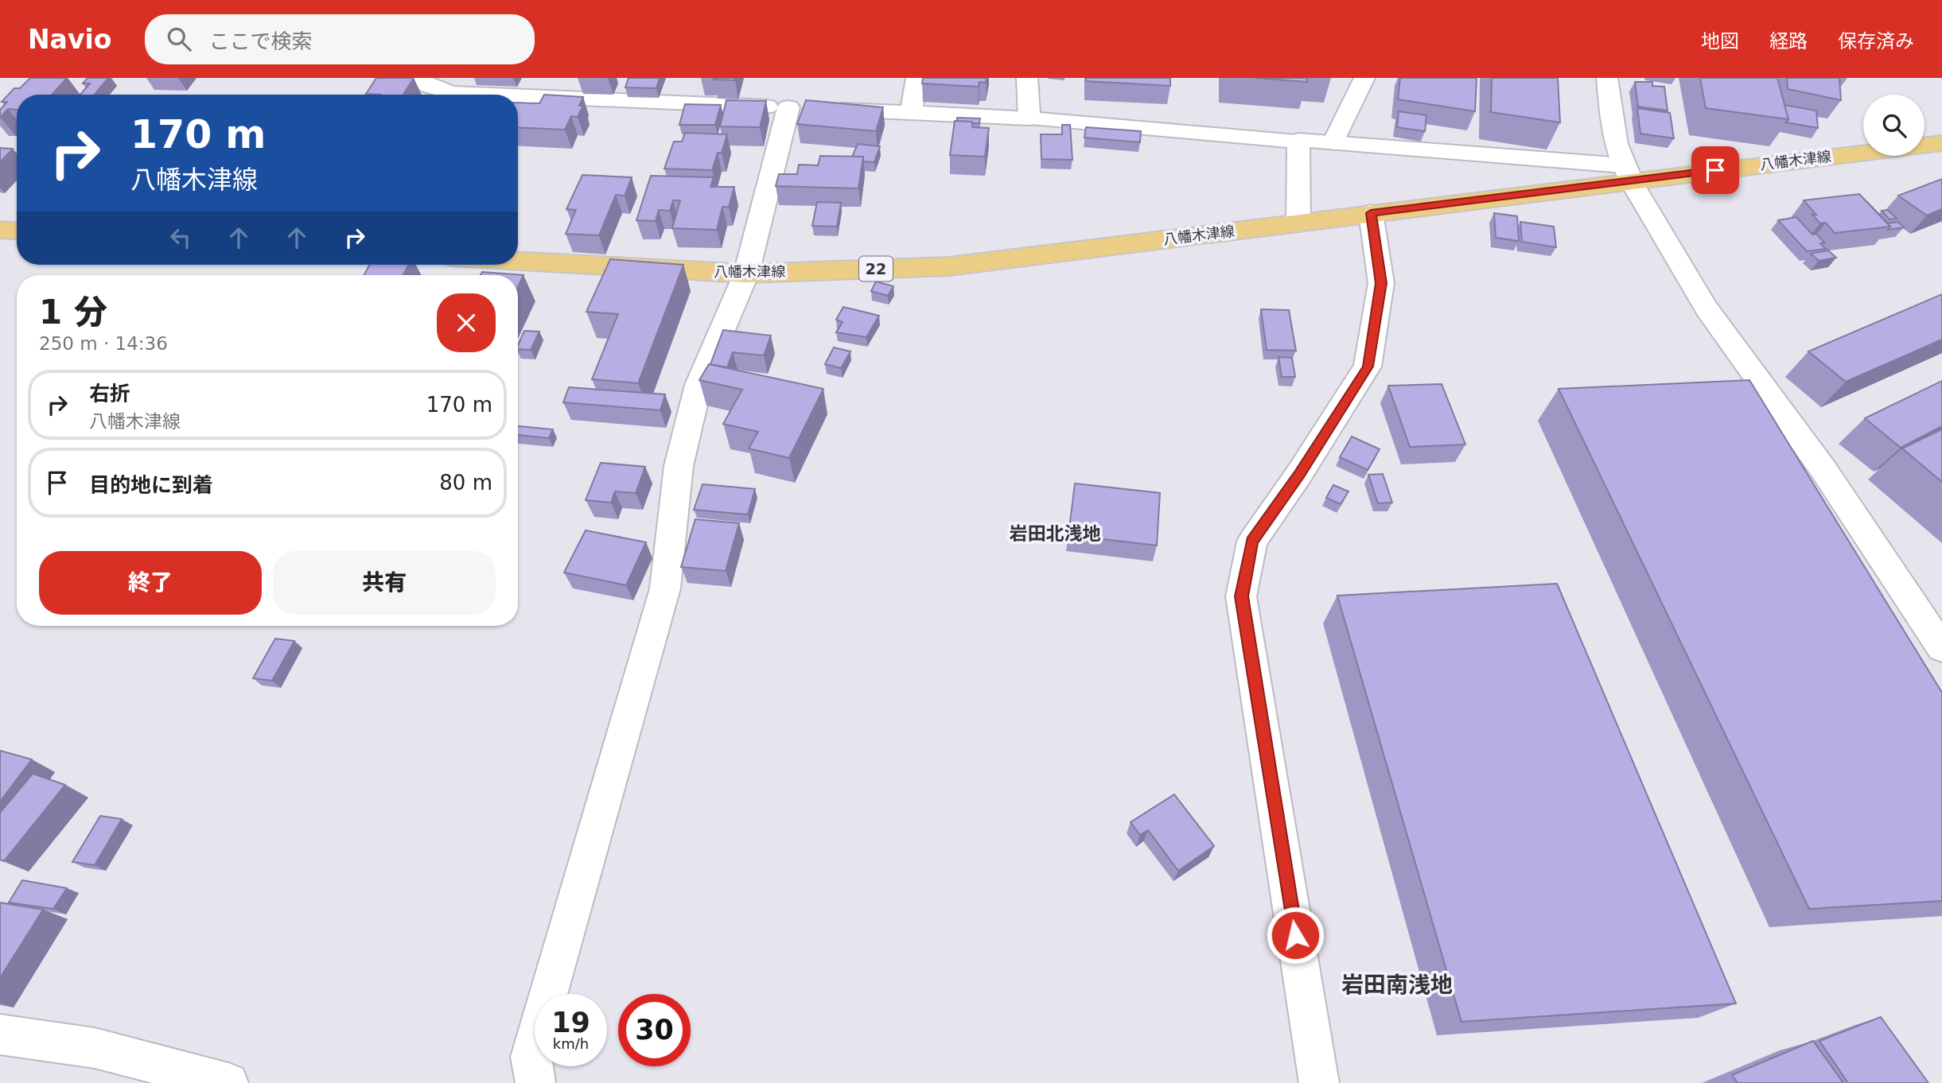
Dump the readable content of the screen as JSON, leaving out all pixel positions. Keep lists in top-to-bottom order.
{
  "streets": {
    "main road": ["八幡木津線", "22"]
  },
  "districts": ["岩田北浅地", "岩田南浅地"],
  "page": {
    "header": "Navio",
    "search": "ここで検索",
    "nav": ["地図", "経路", "保存済み"],
    "turn": ["170 m", "八幡木津線"],
    "heading": ["1 分", "250 m · 14:36"],
    "list": [
      {
        "name": "右折",
        "note": "八幡木津線",
        "value": "170 m"
      },
      {
        "name": "目的地に到着",
        "value": "80 m"
      }
    ],
    "buttons": ["終了", "共有"],
    "speed": "19 km/h",
    "limit": "30"
  }
}
